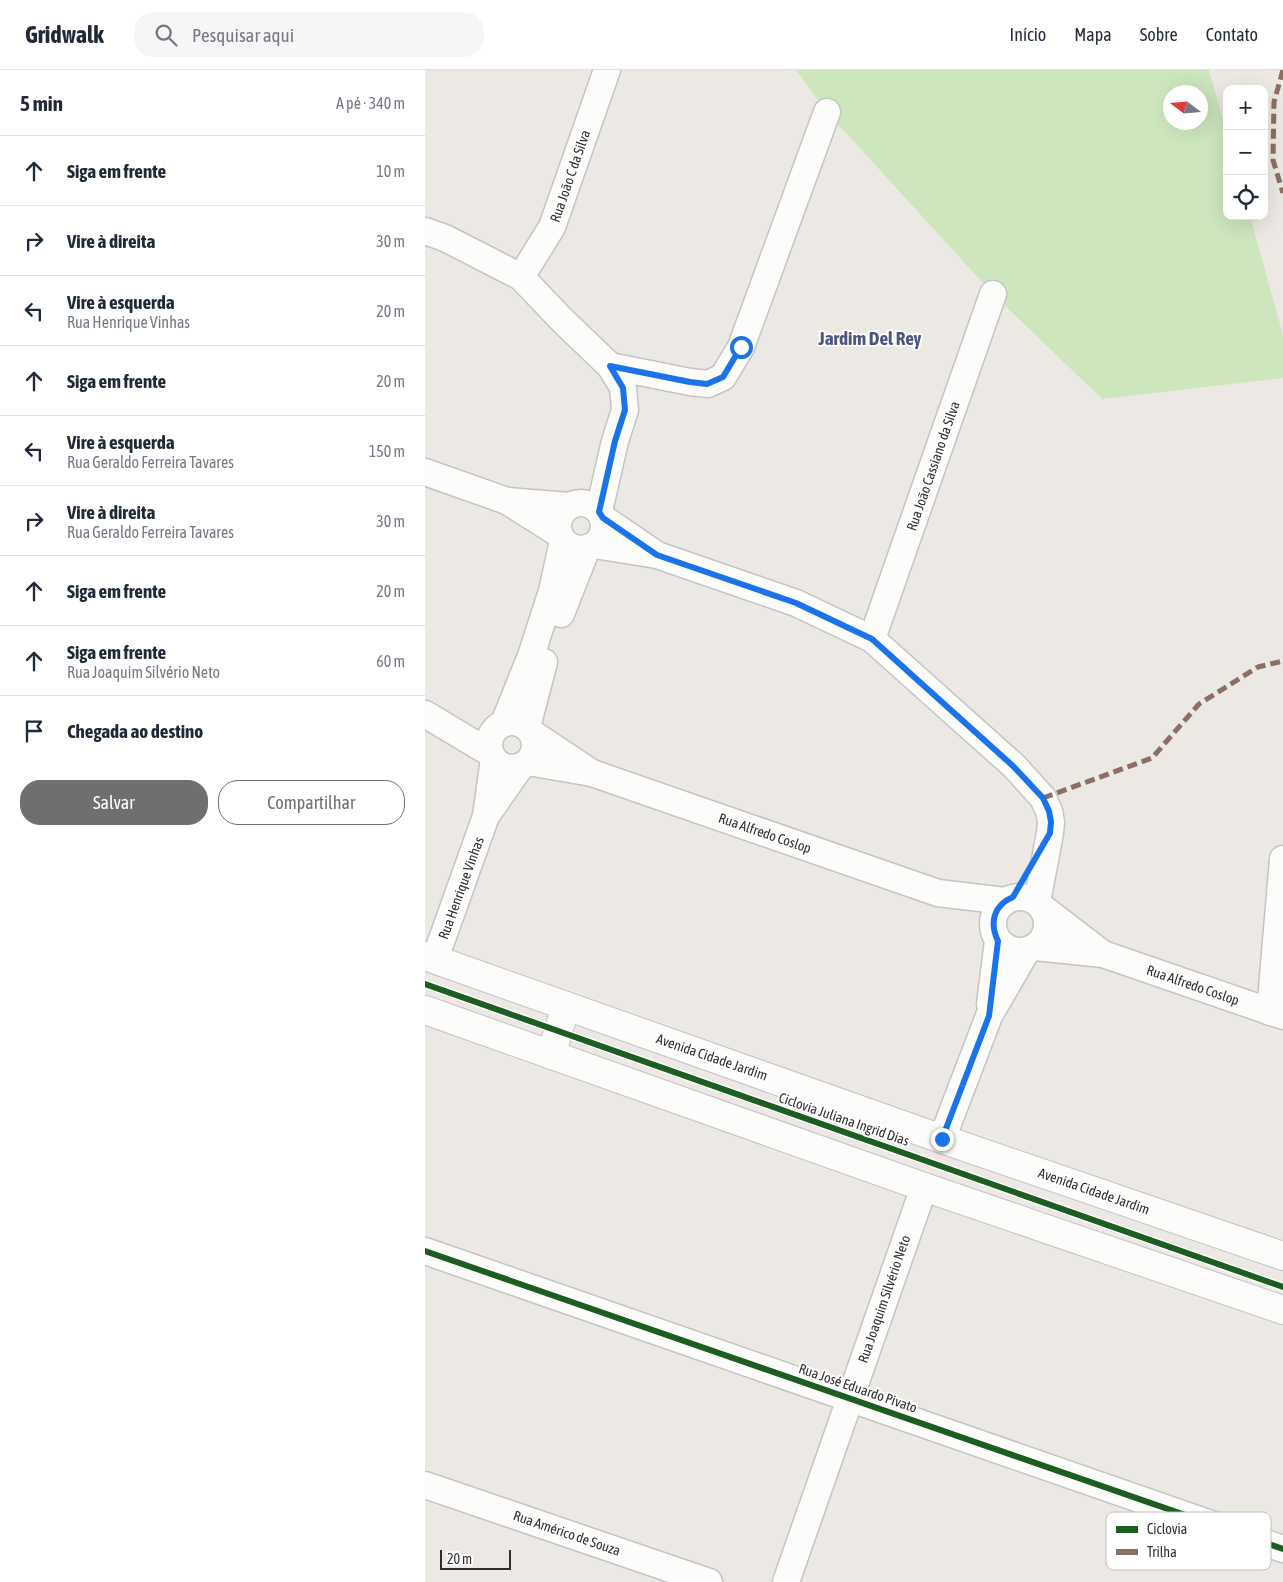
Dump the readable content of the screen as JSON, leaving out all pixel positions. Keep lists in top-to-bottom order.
{
  "streets": {
    "main road": ["Avenida Cidade Jardim"],
    "street": [
      "Rua João C da Silva",
      "Rua João Cassiano da Silva",
      "Rua Alfredo Coslop",
      "Rua Henrique Vinhas",
      "Rua Joaquim Silvério Neto",
      "Rua José Eduardo Pivato",
      "Rua Américo de Souza"
    ],
    "cycle path": ["Ciclovia Juliana Ingrid Dias"]
  },
  "crossings": [
    ["Rua Alfredo Coslop", "Rua Henrique Vinhas"],
    ["Rua Henrique Vinhas", "Avenida Cidade Jardim"],
    ["Rua Joaquim Silvério Neto", "Rua José Eduardo Pivato"]
  ],
  "districts": ["Jardim Del Rey"],
  "legend": ["Ciclovia", "Trilha"],
  "scale_bar": "20 m",
  "north": "left",
  "page": {
    "header": "Gridwalk",
    "search": "Pesquisar aqui",
    "nav": [
      "Início",
      "Mapa",
      "Sobre",
      "Contato"
    ],
    "heading": ["5 min", "A pé · 340 m"],
    "map_buttons": ["+", "−"],
    "list": [
      ["Siga em frente", "10 m"],
      ["Vire à direita", "30 m"],
      ["Vire à esquerda", "Rua Henrique Vinhas", "20 m"],
      ["Siga em frente", "20 m"],
      ["Vire à esquerda", "Rua Geraldo Ferreira Tavares", "150 m"],
      ["Vire à direita", "Rua Geraldo Ferreira Tavares", "30 m"],
      ["Siga em frente", "20 m"],
      ["Siga em frente", "Rua Joaquim Silvério Neto", "60 m"],
      "Chegada ao destino"
    ],
    "buttons": ["Salvar", "Compartilhar"],
    "scale": "20 m"
  }
}
